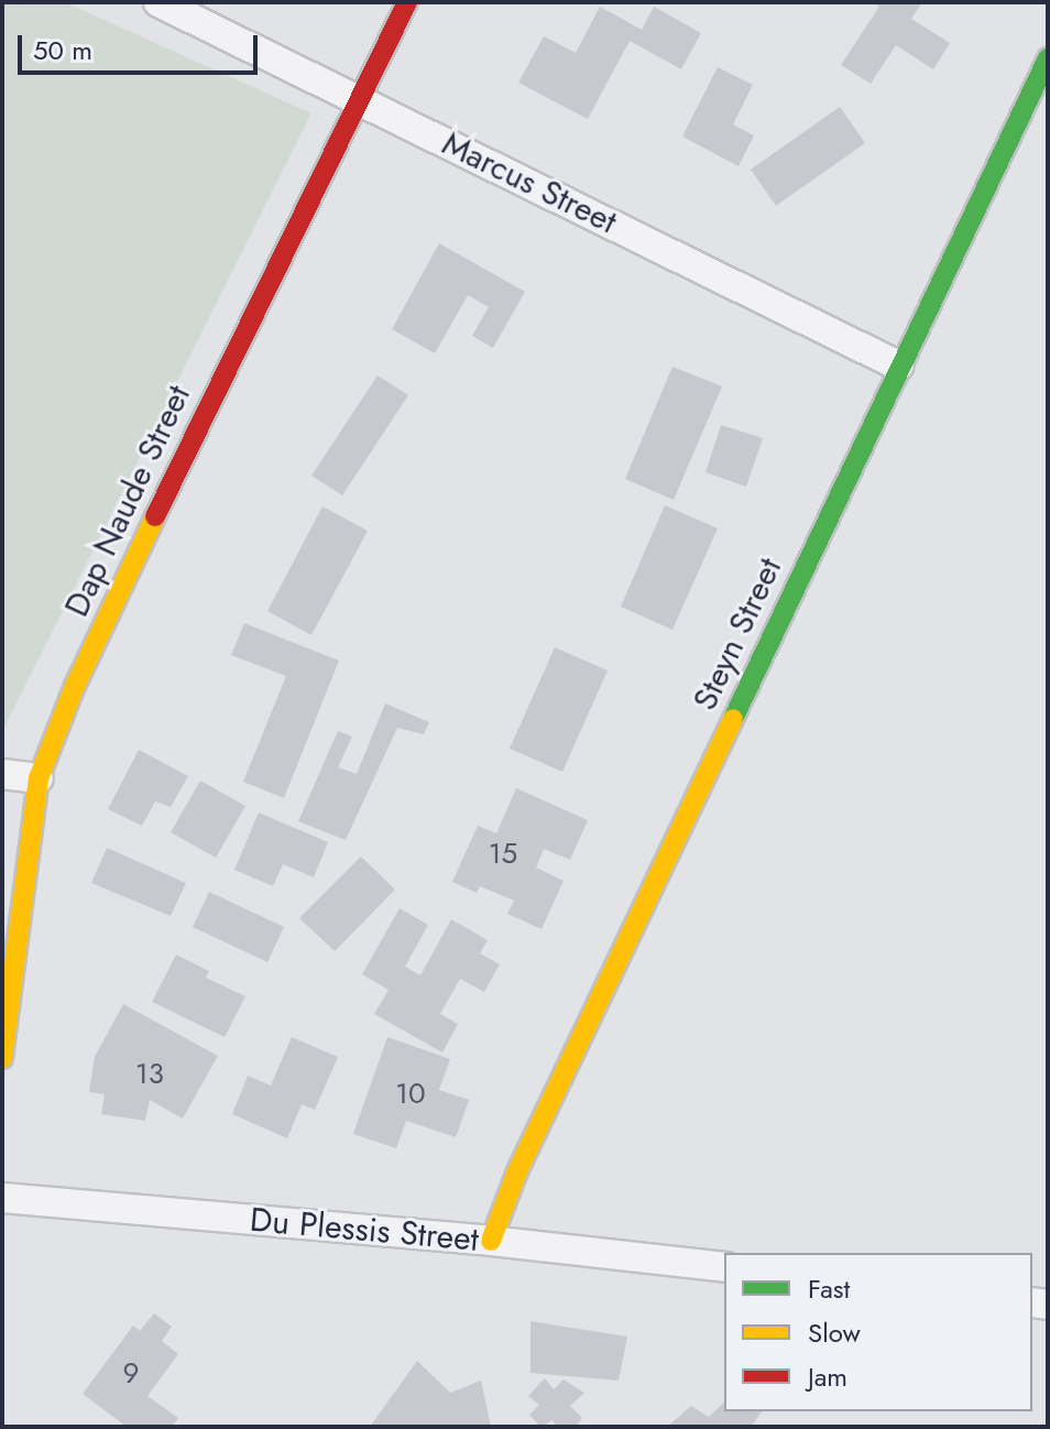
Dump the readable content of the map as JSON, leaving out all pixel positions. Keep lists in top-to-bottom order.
{
  "streets": {
    "street": [
      "Marcus Street",
      "Dap Naude Street",
      "Steyn Street",
      "Du Plessis Street"
    ]
  },
  "crossings": [
    ["Marcus Street", "Dap Naude Street"],
    ["Marcus Street", "Steyn Street"],
    ["Steyn Street", "Du Plessis Street"]
  ],
  "house_numbers": [
    "15",
    "13",
    "10",
    "9"
  ],
  "legend": ["Fast", "Slow", "Jam"],
  "scale_bar": "50 m"
}
